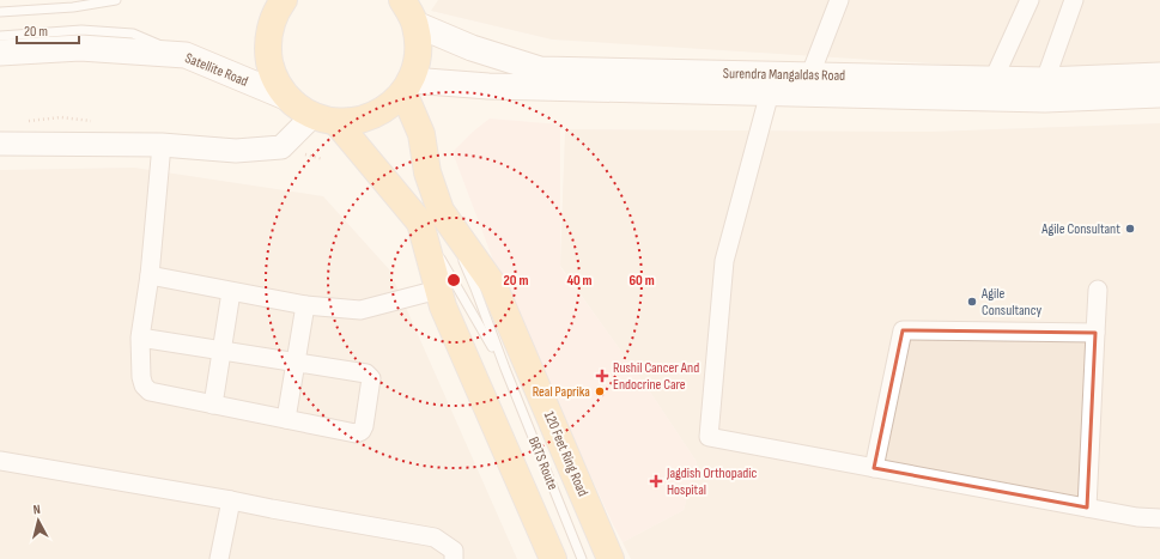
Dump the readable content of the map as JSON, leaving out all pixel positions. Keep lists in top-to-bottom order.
{
  "streets": {
    "main road": ["Satellite Road", "Surendra Mangaldas Road", "120 Feet Ring Road"],
    "lane": ["BRTS Route"]
  },
  "crossings": [
    ["Satellite Road", "120 Feet Ring Road"],
    ["Surendra Mangaldas Road", "120 Feet Ring Road"],
    ["120 Feet Ring Road", "BRTS Route"]
  ],
  "places": {
    "other": ["Agile Consultant", "Agile Consultancy", "Real Paprika"],
    "health": ["Rushil Cancer And Endocrine Care", "Jagdish Orthopadic Hospital"]
  },
  "scale_bar": "20 m",
  "north": "top",
  "rings": ["20 m", "40 m", "60 m"]
}
